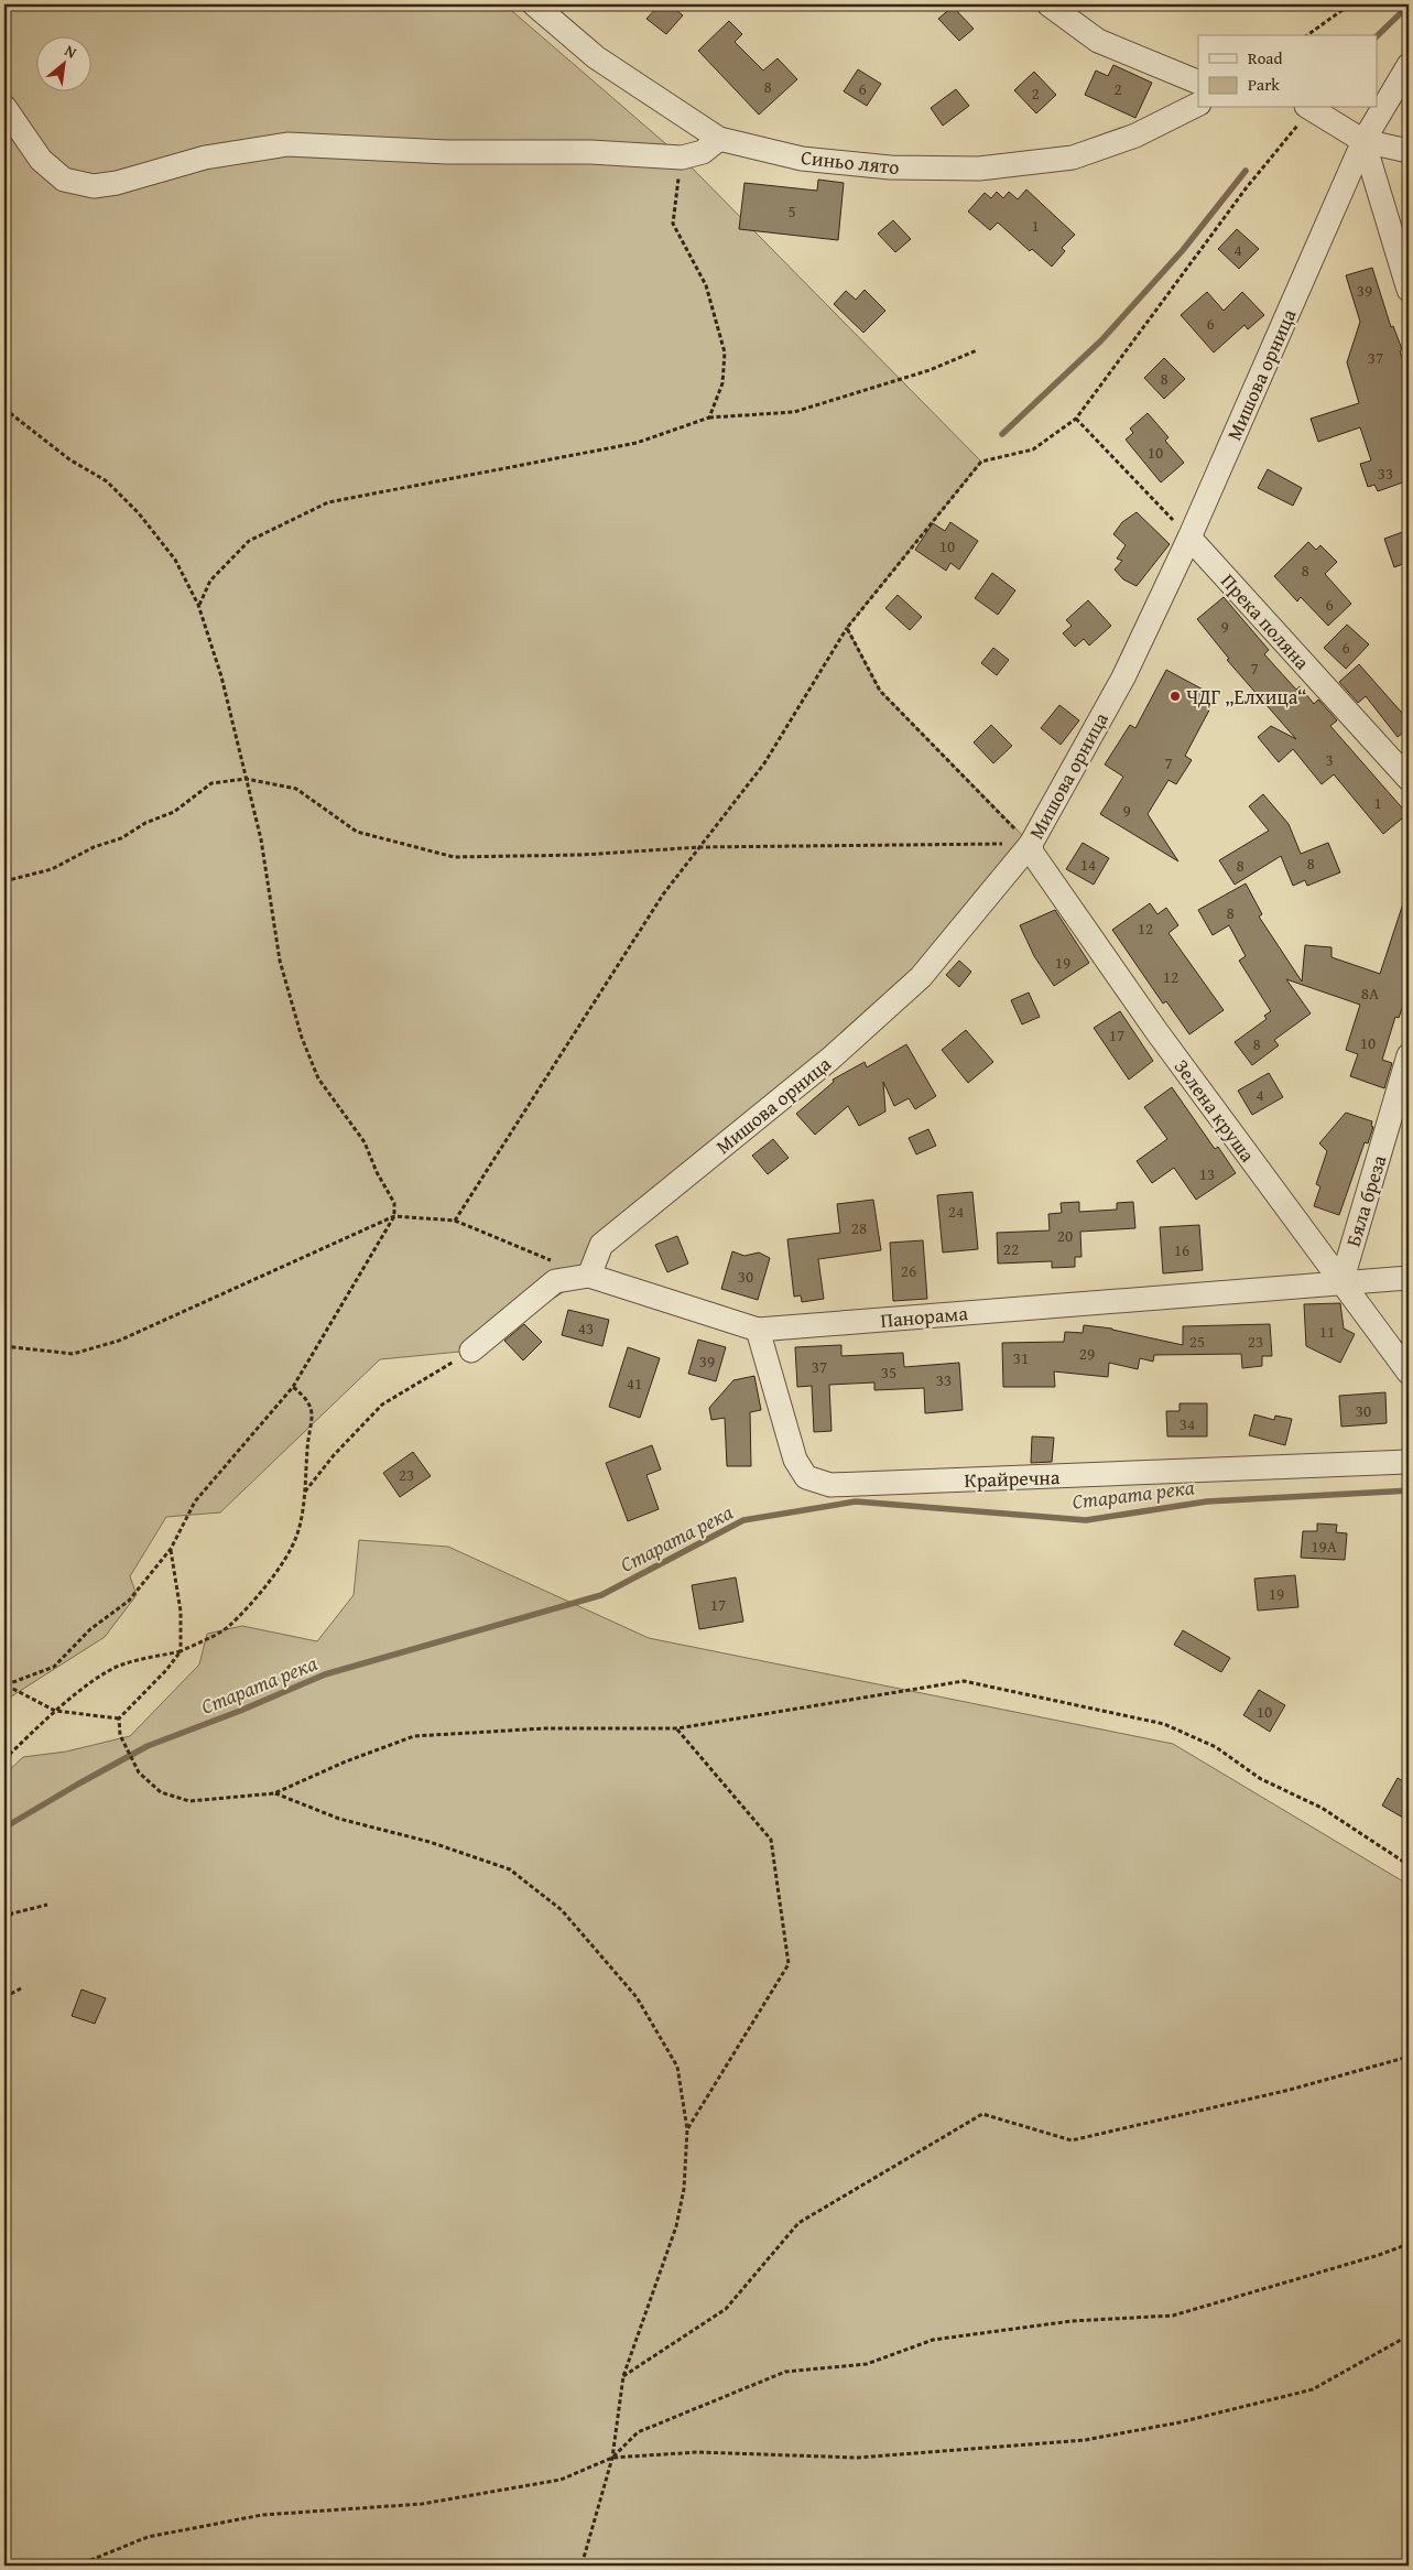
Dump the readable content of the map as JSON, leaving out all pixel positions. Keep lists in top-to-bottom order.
{
  "streets": {
    "street": [
      "Синьо лято",
      "Мишова орница",
      "Прека поляна",
      "Зелена круша",
      "Бяла бреза",
      "Панорама",
      "Крайречна"
    ]
  },
  "crossings": [
    ["Мишова орница", "Прека поляна"],
    ["Мишова орница", "Зелена круша"],
    ["Мишова орница", "Панорама"],
    ["Зелена круша", "Бяла бреза"],
    ["Зелена круша", "Панорама"],
    ["Бяла бреза", "Панорама"],
    ["Панорама", "Крайречна"]
  ],
  "water": ["Старата река"],
  "places": ["ЧДГ „Елхица“"],
  "house_numbers": [
    "8",
    "6",
    "2",
    "2",
    "5",
    "1",
    "4",
    "39",
    "6",
    "37",
    "8",
    "10",
    "33",
    "10",
    "8",
    "6",
    "9",
    "6",
    "7",
    "3",
    "7",
    "1",
    "9",
    "8",
    "14",
    "8",
    "8",
    "12",
    "19",
    "12",
    "8А",
    "17",
    "10",
    "8",
    "4",
    "13",
    "24",
    "28",
    "20",
    "22",
    "16",
    "26",
    "30",
    "43",
    "11",
    "25",
    "23",
    "29",
    "31",
    "39",
    "37",
    "35",
    "33",
    "41",
    "30",
    "34",
    "23",
    "19А",
    "19",
    "17",
    "10"
  ],
  "legend": ["Road", "Park"],
  "north": "top right"
}
